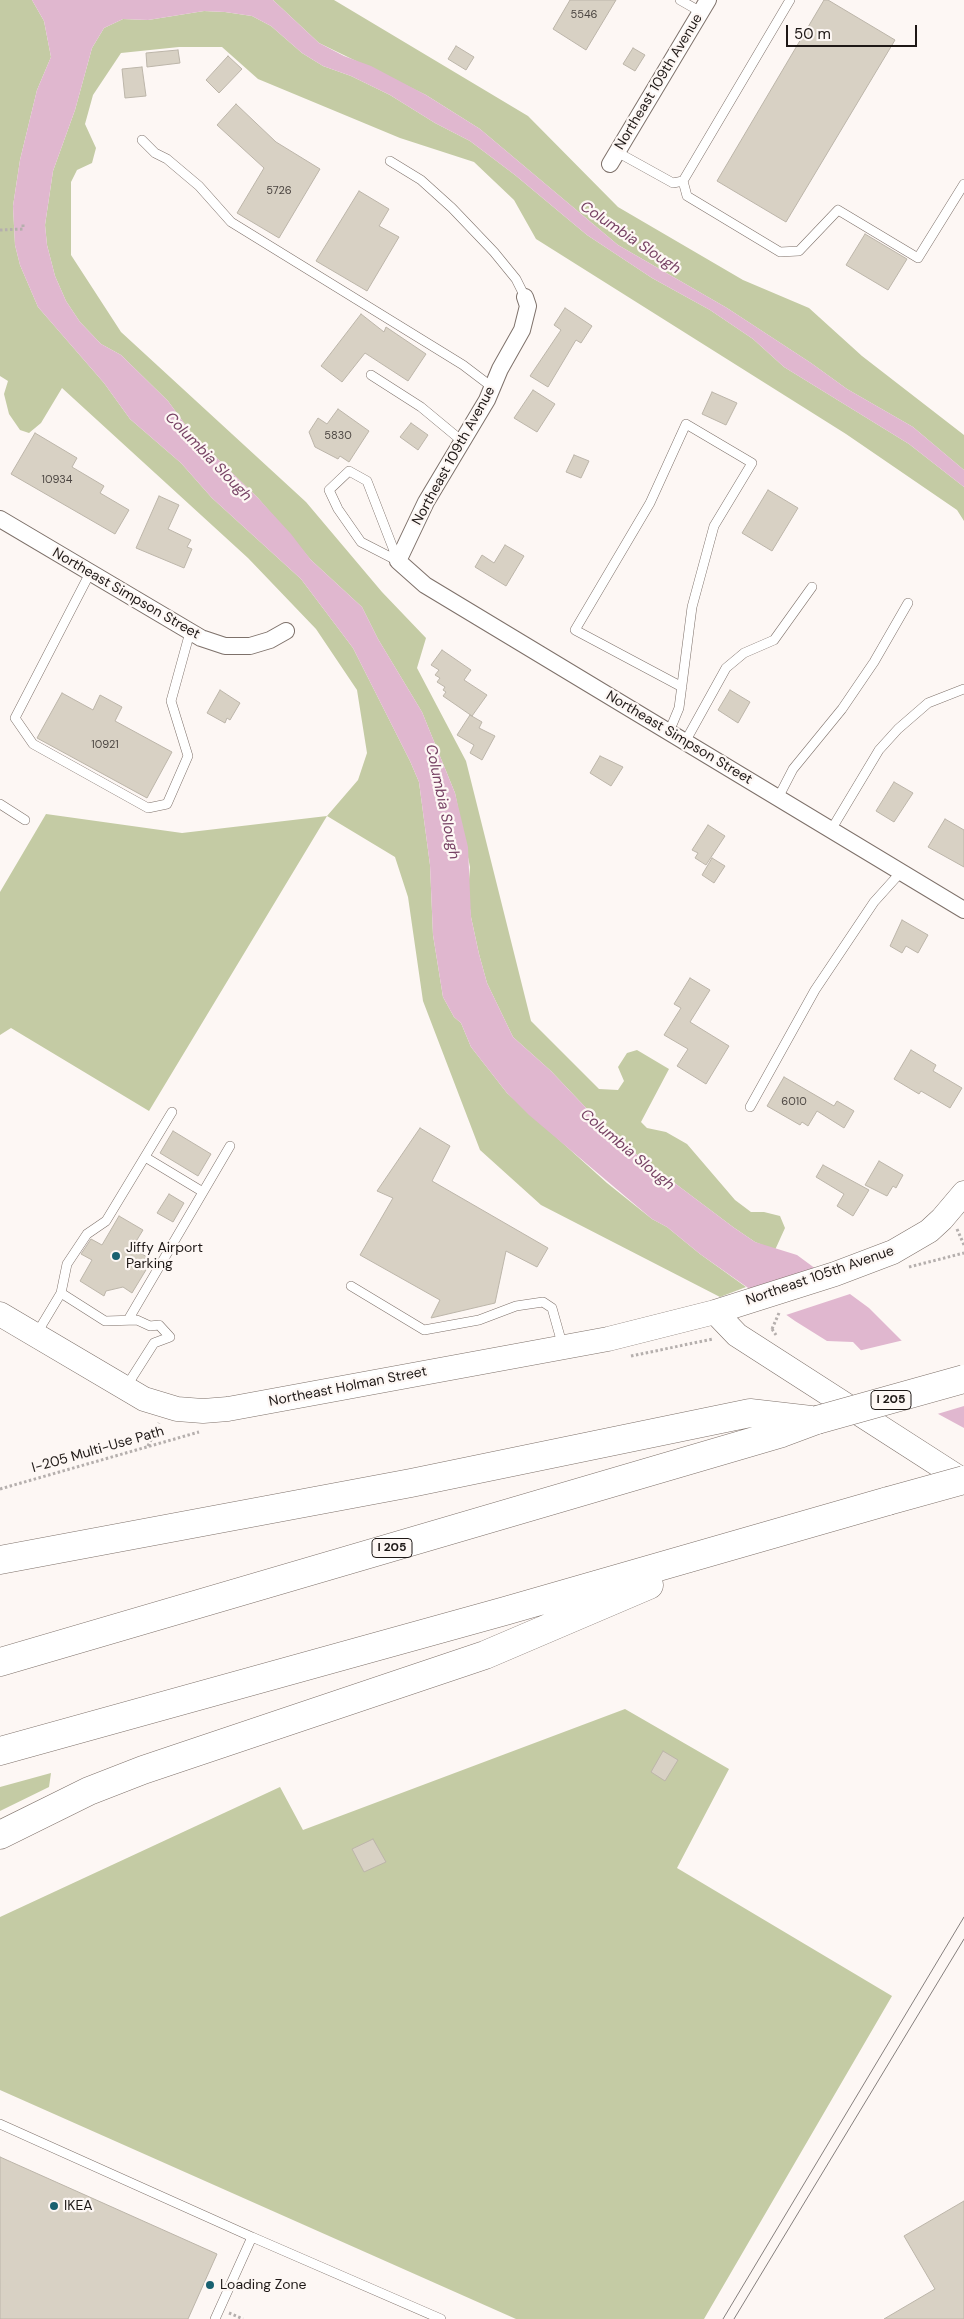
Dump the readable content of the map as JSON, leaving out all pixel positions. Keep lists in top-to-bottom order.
{
  "streets": {
    "highway": ["I 205"],
    "street": [
      "Northeast 109th Avenue",
      "Northeast Simpson Street",
      "Northeast 105th Avenue",
      "Northeast Holman Street"
    ],
    "path": ["I-205 Multi-Use Path"]
  },
  "crossings": [
    ["Northeast 109th Avenue", "Northeast Simpson Street"],
    ["Northeast 105th Avenue", "Northeast Holman Street"]
  ],
  "water": ["Columbia Slough"],
  "places": ["Jiffy Airport Parking", "IKEA", "Loading Zone"],
  "house_numbers": [
    "5546",
    "5726",
    "5830",
    "10934",
    "10921",
    "6010"
  ],
  "scale_bar": "50 m"
}
